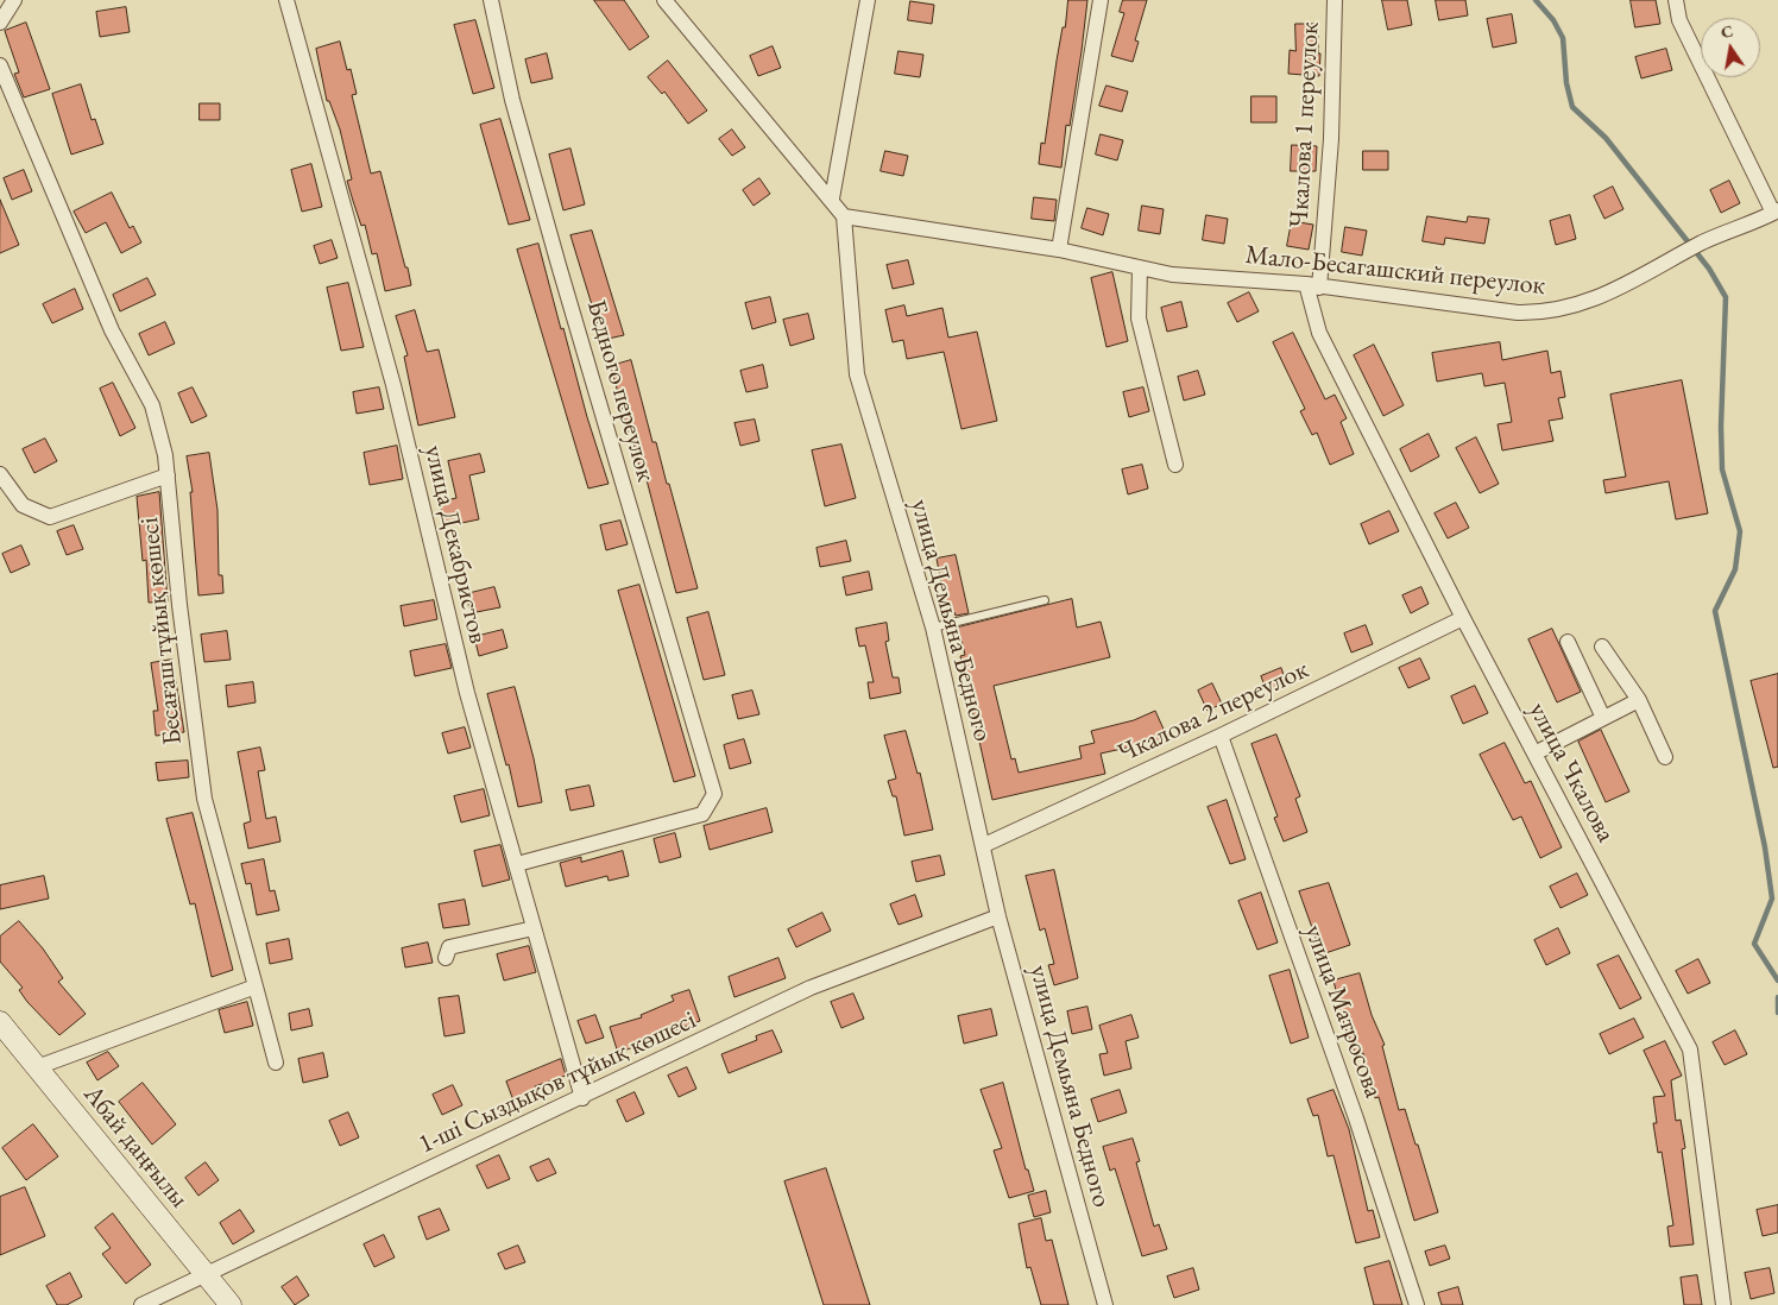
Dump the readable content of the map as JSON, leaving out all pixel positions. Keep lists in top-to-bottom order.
{
  "streets": {
    "street": [
      "Чкалова 1 переулок",
      "Мало-Бесагашский переулок",
      "Бедного переулок",
      "улица Декабристов",
      "улица Демьяна Бедного",
      "Бесағаш тұйық көшесі",
      "Чкалова 2 переулок",
      "улица Чкалова",
      "улица Матросова",
      "1-ші Сыздықов тұйық көшесі",
      "Абай даңғылы"
    ]
  },
  "crossings": [
    ["Чкалова 1 переулок", "Мало-Бесагашский переулок"],
    ["Чкалова 1 переулок", "улица Чкалова"],
    ["Мало-Бесагашский переулок", "улица Демьяна Бедного"],
    ["Мало-Бесагашский переулок", "улица Чкалова"],
    ["Бедного переулок", "улица Декабристов"],
    ["улица Декабристов", "1-ші Сыздықов тұйық көшесі"],
    ["улица Демьяна Бедного", "Чкалова 2 переулок"],
    ["улица Демьяна Бедного", "1-ші Сыздықов тұйық көшесі"],
    ["Чкалова 2 переулок", "улица Чкалова"],
    ["Чкалова 2 переулок", "улица Матросова"],
    ["1-ші Сыздықов тұйық көшесі", "Абай даңғылы"]
  ],
  "north": "top"
}
